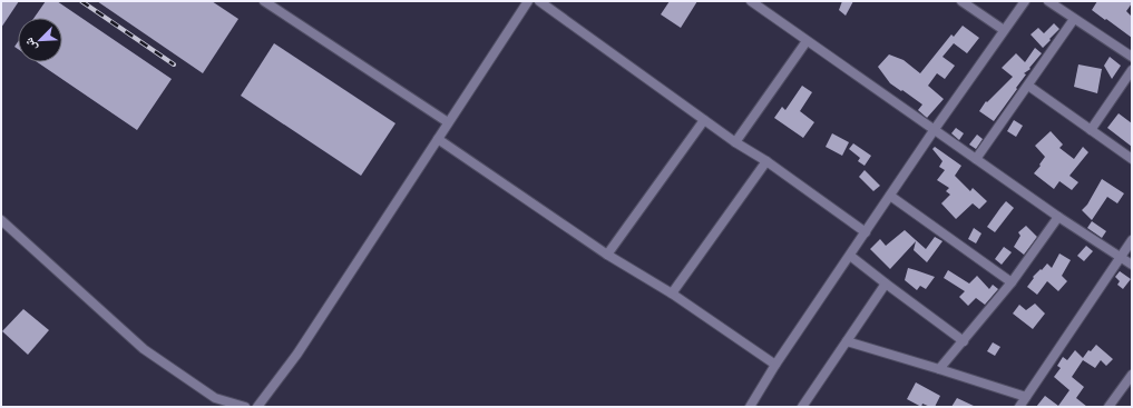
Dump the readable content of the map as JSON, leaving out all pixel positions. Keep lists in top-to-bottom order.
{
  "north": "bottom left"
}
